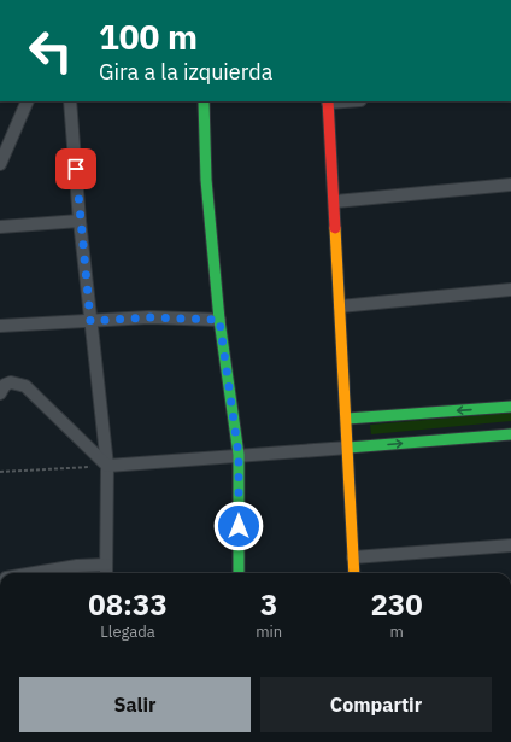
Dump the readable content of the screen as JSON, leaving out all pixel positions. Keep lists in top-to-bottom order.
{
  "page": {
    "turn": ["100 m", "Gira a la izquierda"],
    "eta": [
      "08:33",
      "Llegada",
      "3",
      "min",
      "230",
      "m"
    ],
    "buttons": ["Salir", "Compartir"]
  }
}
